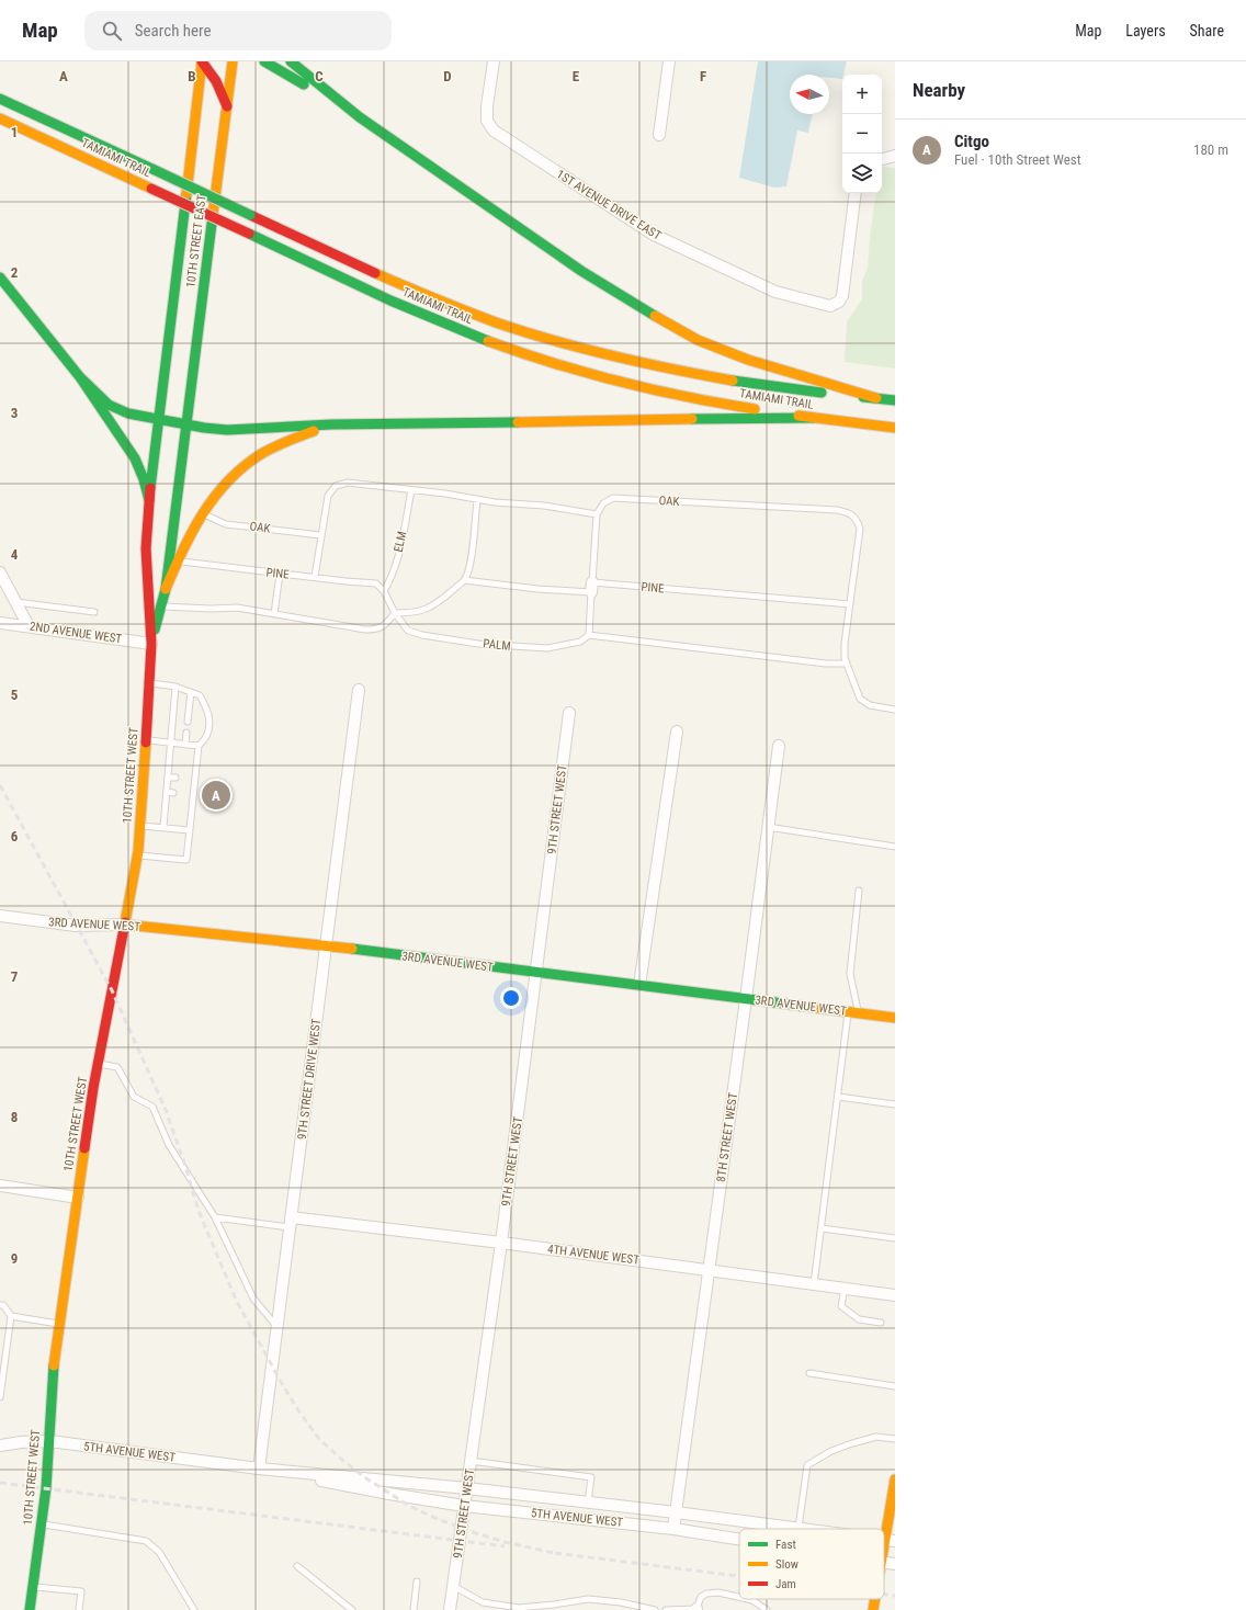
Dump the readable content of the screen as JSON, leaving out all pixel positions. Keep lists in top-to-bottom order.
{
  "streets": {
    "main road": [
      "TAMIAMI TRAIL",
      "10TH STREET EAST",
      "10TH STREET WEST",
      "3RD AVENUE WEST"
    ],
    "street": [
      "1ST AVENUE DRIVE EAST",
      "2ND AVENUE WEST",
      "9TH STREET WEST",
      "9TH STREET DRIVE WEST",
      "8TH STREET WEST",
      "4TH AVENUE WEST",
      "5TH AVENUE WEST"
    ],
    "lane": [
      "OAK",
      "ELM",
      "PINE",
      "PALM"
    ]
  },
  "crossings": [
    ["10TH STREET EAST", "10TH STREET WEST"],
    ["OAK", "PINE"],
    ["ELM", "PINE"],
    ["ELM", "PALM"],
    ["PINE", "PALM"],
    ["PINE", "10TH STREET WEST"],
    ["2ND AVENUE WEST", "10TH STREET WEST"],
    ["10TH STREET WEST", "3RD AVENUE WEST"],
    ["10TH STREET WEST", "5TH AVENUE WEST"],
    ["9TH STREET WEST", "3RD AVENUE WEST"],
    ["9TH STREET WEST", "4TH AVENUE WEST"],
    ["9TH STREET WEST", "5TH AVENUE WEST"],
    ["3RD AVENUE WEST", "9TH STREET DRIVE WEST"],
    ["3RD AVENUE WEST", "8TH STREET WEST"],
    ["9TH STREET DRIVE WEST", "4TH AVENUE WEST"],
    ["9TH STREET DRIVE WEST", "5TH AVENUE WEST"],
    ["8TH STREET WEST", "4TH AVENUE WEST"],
    ["8TH STREET WEST", "5TH AVENUE WEST"]
  ],
  "legend": ["Fast", "Slow", "Jam"],
  "north": "left",
  "page": {
    "header": "Map",
    "search": "Search here",
    "nav": ["Map", "Layers", "Share"],
    "heading": "Nearby",
    "map_buttons": ["+", "−"],
    "list": [
      {
        "mark": "A",
        "name": "Citgo",
        "note": "Fuel · 10th Street West",
        "value": "180 m"
      }
    ],
    "pins": "A"
  },
  "grid": {
    "columns": [
      "A",
      "B",
      "C",
      "D",
      "E",
      "F"
    ],
    "rows": [
      "1",
      "2",
      "3",
      "4",
      "5",
      "6",
      "7",
      "8",
      "9"
    ]
  }
}
